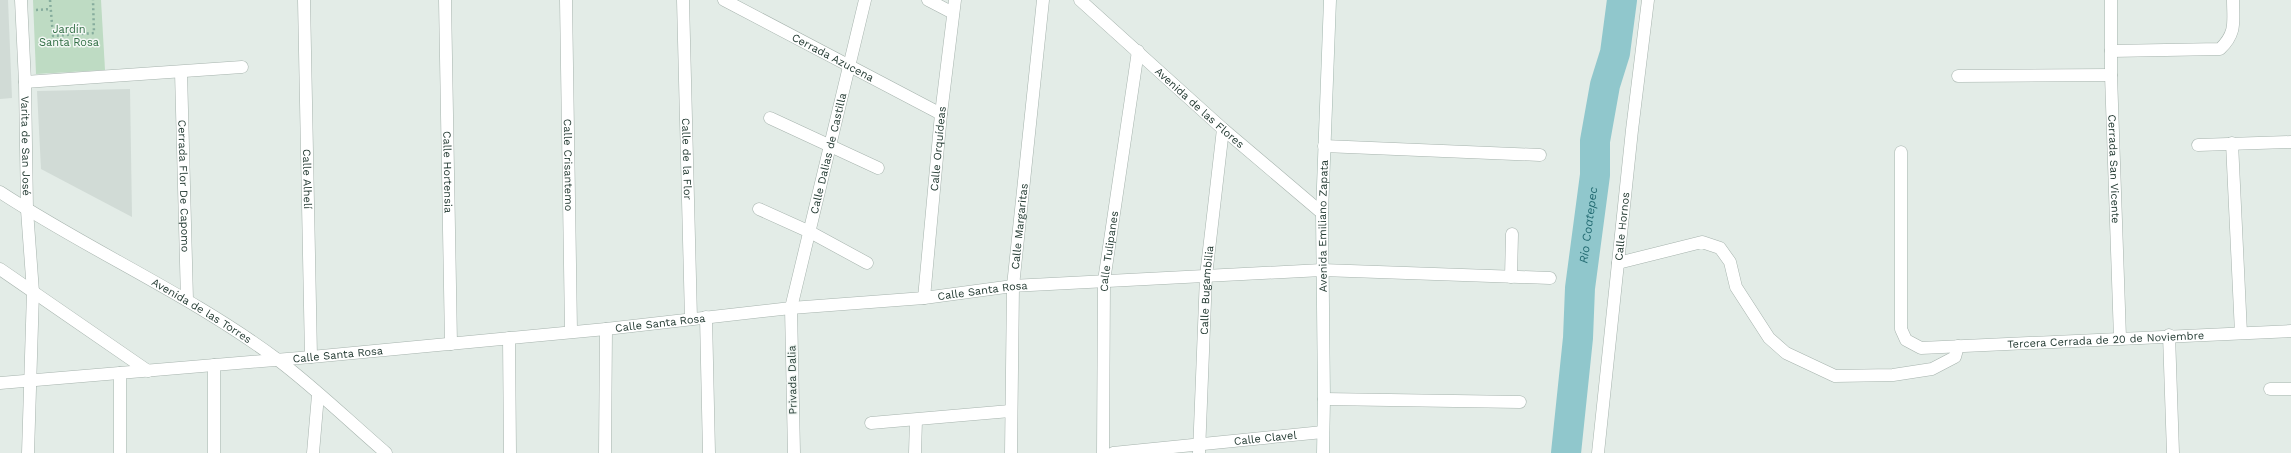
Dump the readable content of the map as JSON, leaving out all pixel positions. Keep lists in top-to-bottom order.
{
  "streets": {
    "street": [
      "Cerrada Azucena",
      "Avenida de las Flores",
      "Varita de San José",
      "Calle Orquídeas",
      "Calle Dalias de Castilla",
      "Calle de la Flor",
      "Calle Crisantemo",
      "Cerrada San Vicente",
      "Calle Hortensia",
      "Calle Alhelí",
      "Cerrada Flor De Capomo",
      "Calle Margaritas",
      "Avenida Emiliano Zapata",
      "Calle Hornos",
      "Calle Tulipanes",
      "Calle Santa Rosa",
      "Calle Bugambilia",
      "Avenida de las Torres",
      "Tercera Cerrada de 20 de Noviembre",
      "Privada Dalia",
      "Calle Clavel"
    ]
  },
  "crossings": [
    ["Cerrada Azucena", "Calle Orquídeas"],
    ["Cerrada Azucena", "Calle Dalias de Castilla"],
    ["Avenida de las Flores", "Avenida Emiliano Zapata"],
    ["Avenida de las Flores", "Calle Tulipanes"],
    ["Avenida de las Flores", "Calle Bugambilia"],
    ["Varita de San José", "Calle Santa Rosa"],
    ["Varita de San José", "Avenida de las Torres"],
    ["Calle Orquídeas", "Calle Santa Rosa"],
    ["Calle Dalias de Castilla", "Calle Santa Rosa"],
    ["Calle Dalias de Castilla", "Privada Dalia"],
    ["Calle de la Flor", "Calle Santa Rosa"],
    ["Calle Crisantemo", "Calle Santa Rosa"],
    ["Cerrada San Vicente", "Tercera Cerrada de 20 de Noviembre"],
    ["Calle Hortensia", "Calle Santa Rosa"],
    ["Calle Alhelí", "Calle Santa Rosa"],
    ["Cerrada Flor De Capomo", "Avenida de las Torres"],
    ["Calle Margaritas", "Calle Santa Rosa"],
    ["Avenida Emiliano Zapata", "Calle Santa Rosa"],
    ["Avenida Emiliano Zapata", "Calle Clavel"],
    ["Calle Tulipanes", "Calle Santa Rosa"],
    ["Calle Santa Rosa", "Calle Bugambilia"],
    ["Calle Santa Rosa", "Avenida de las Torres"],
    ["Calle Santa Rosa", "Privada Dalia"],
    ["Calle Bugambilia", "Calle Clavel"]
  ],
  "water": ["Rio Coatepec"],
  "parks": ["Jardín Santa Rosa"]
}
